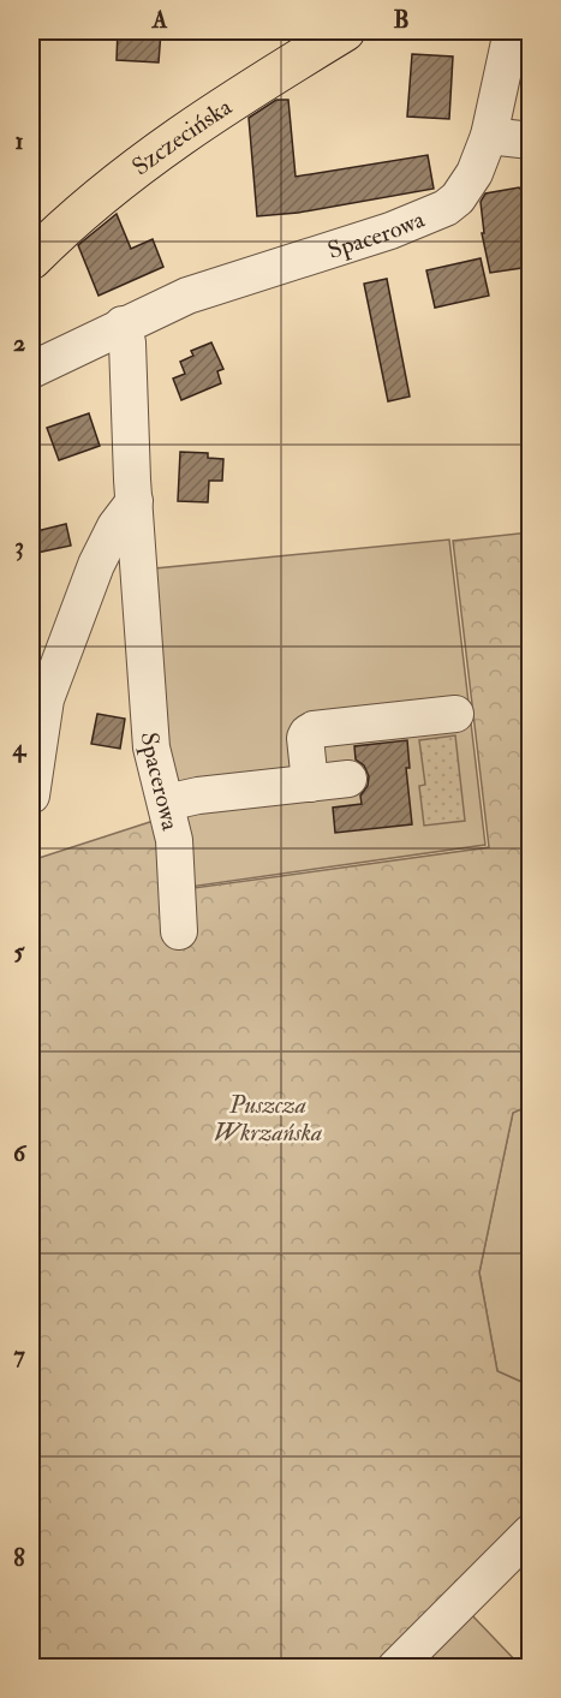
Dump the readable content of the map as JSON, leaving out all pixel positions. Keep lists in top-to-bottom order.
{
  "streets": {
    "main road": ["Szczecińska"],
    "street": ["Spacerowa"]
  },
  "parks": ["Puszcza Wkrzańska"],
  "grid": {
    "columns": ["A", "B"],
    "rows": [
      "1",
      "2",
      "3",
      "4",
      "5",
      "6",
      "7",
      "8"
    ]
  }
}
